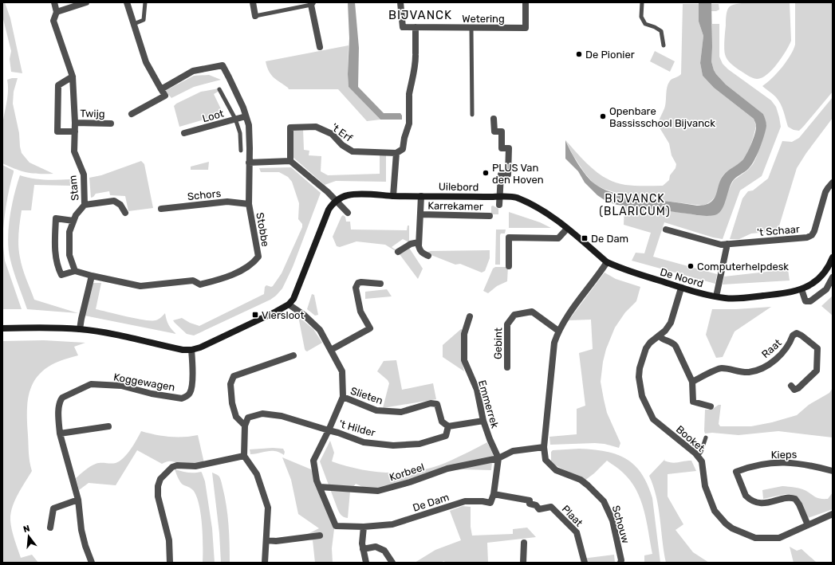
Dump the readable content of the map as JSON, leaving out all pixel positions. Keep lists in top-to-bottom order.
{
  "streets": {
    "street": [
      "Wetering",
      "Twijg",
      "Loot",
      "'t Erf",
      "Uilebord",
      "Stam",
      "Schors",
      "Karrekamer",
      "Stobbe",
      "'t Schaar",
      "De Noord",
      "Gebint",
      "Raat",
      "Koggewagen",
      "Slieten",
      "Emmerrek",
      "'t Hilder",
      "Booket",
      "Kieps",
      "Korbeel",
      "De Dam",
      "Plaat",
      "Schouw"
    ]
  },
  "crossings": [
    ["Twijg", "Stam"],
    ["Loot", "Stobbe"],
    ["Uilebord", "De Noord"],
    ["Schors", "Stobbe"],
    ["De Noord", "Booket"],
    ["Slieten", "'t Hilder"],
    ["Slieten", "De Dam"],
    ["Emmerrek", "Korbeel"],
    ["'t Hilder", "De Dam"],
    ["Booket", "Kieps"],
    ["Korbeel", "De Dam"],
    ["De Dam", "Plaat"]
  ],
  "districts": ["BIJVANCK", "BIJVANCK (BLARICUM)"],
  "places": {
    "other": [
      "De Pionier",
      "Openbare Bassisschool Bijvanck",
      "PLUS Van den Hoven",
      "Computerhelpdesk"
    ],
    "transit": ["De Dam", "Viersloot"]
  },
  "north": "top"
}
